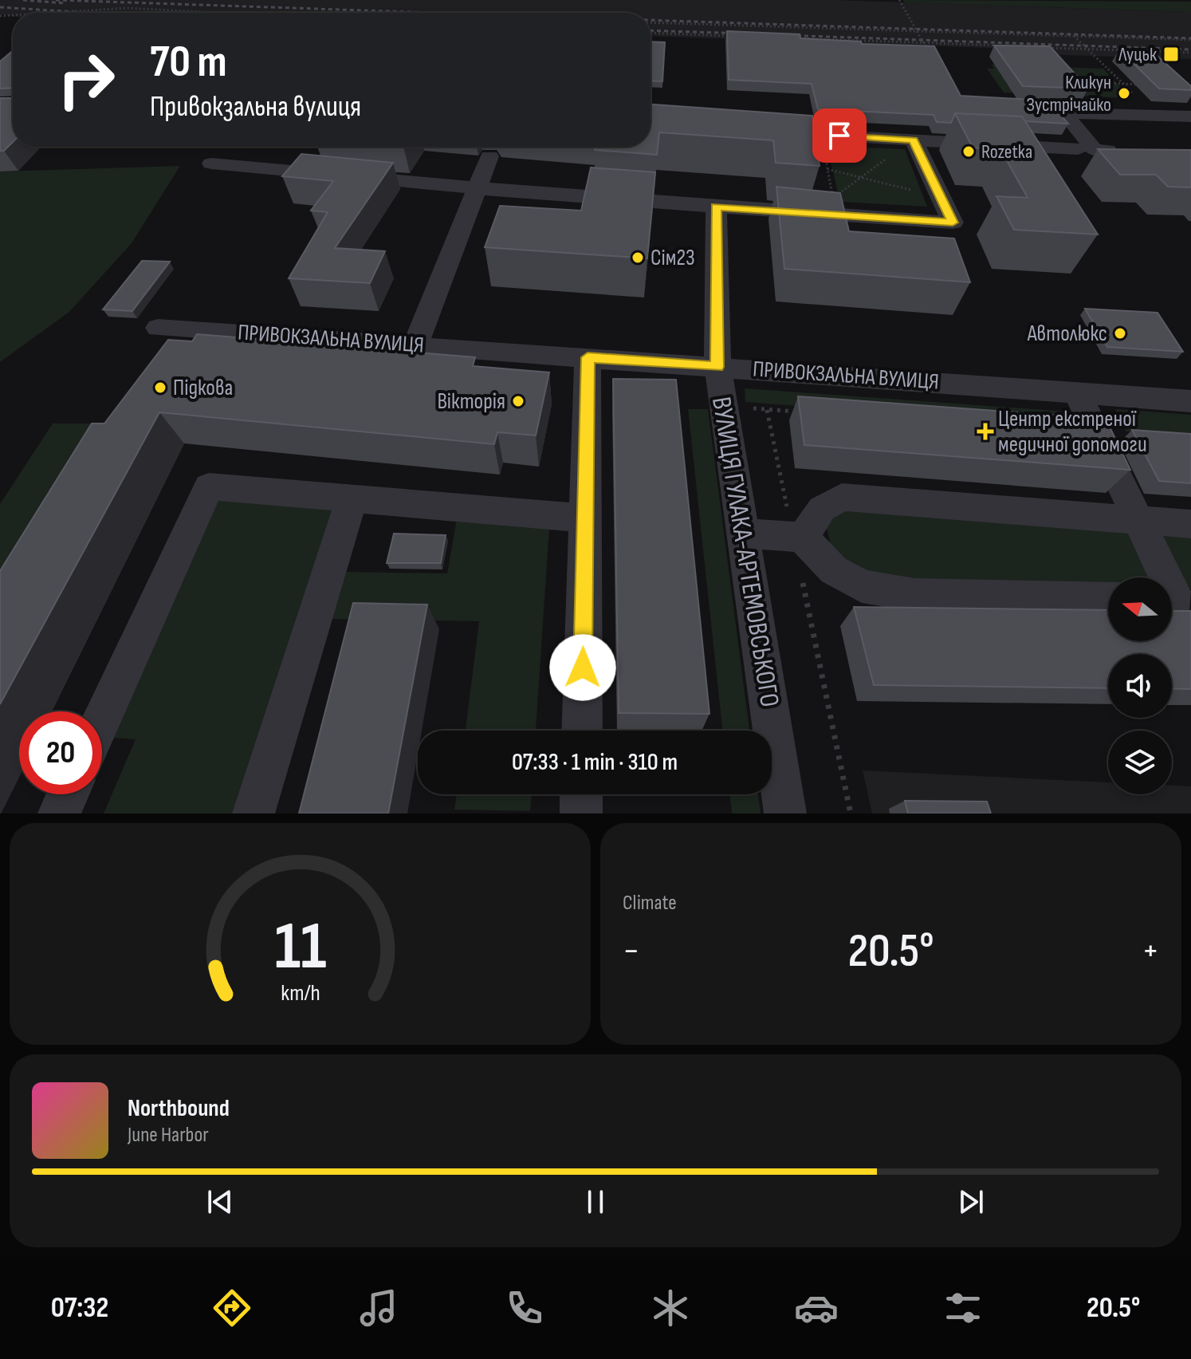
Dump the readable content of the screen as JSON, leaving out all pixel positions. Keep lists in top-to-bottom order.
{
  "streets": {
    "street": ["ПРИВОКЗАЛЬНА ВУЛИЦЯ", "ВУЛИЦЯ ГУЛАКА-АРТЕМОВСЬКОГО"]
  },
  "crossings": [
    ["ПРИВОКЗАЛЬНА ВУЛИЦЯ", "ВУЛИЦЯ ГУЛАКА-АРТЕМОВСЬКОГО"]
  ],
  "places": {
    "transit": ["Луцьк"],
    "other": [
      "Кликун Зустрічайко",
      "Rozetka",
      "Сім23",
      "Автолюкс",
      "Підкова",
      "Вікторія"
    ],
    "health": ["Центр екстреної медичної допомоги"]
  },
  "north": "left",
  "page": {
    "turn": ["70 m", "Привокзальна вулиця"],
    "limit": "20",
    "trip": "07:33 · 1 min · 310 m",
    "tile": "Climate",
    "heat": ["−", "20.5°", "+"],
    "song": ["Northbound", "June Harbor"],
    "tabs": ["07:32", "20.5°"],
    "gauge": ["11", "km/h"]
  }
}
